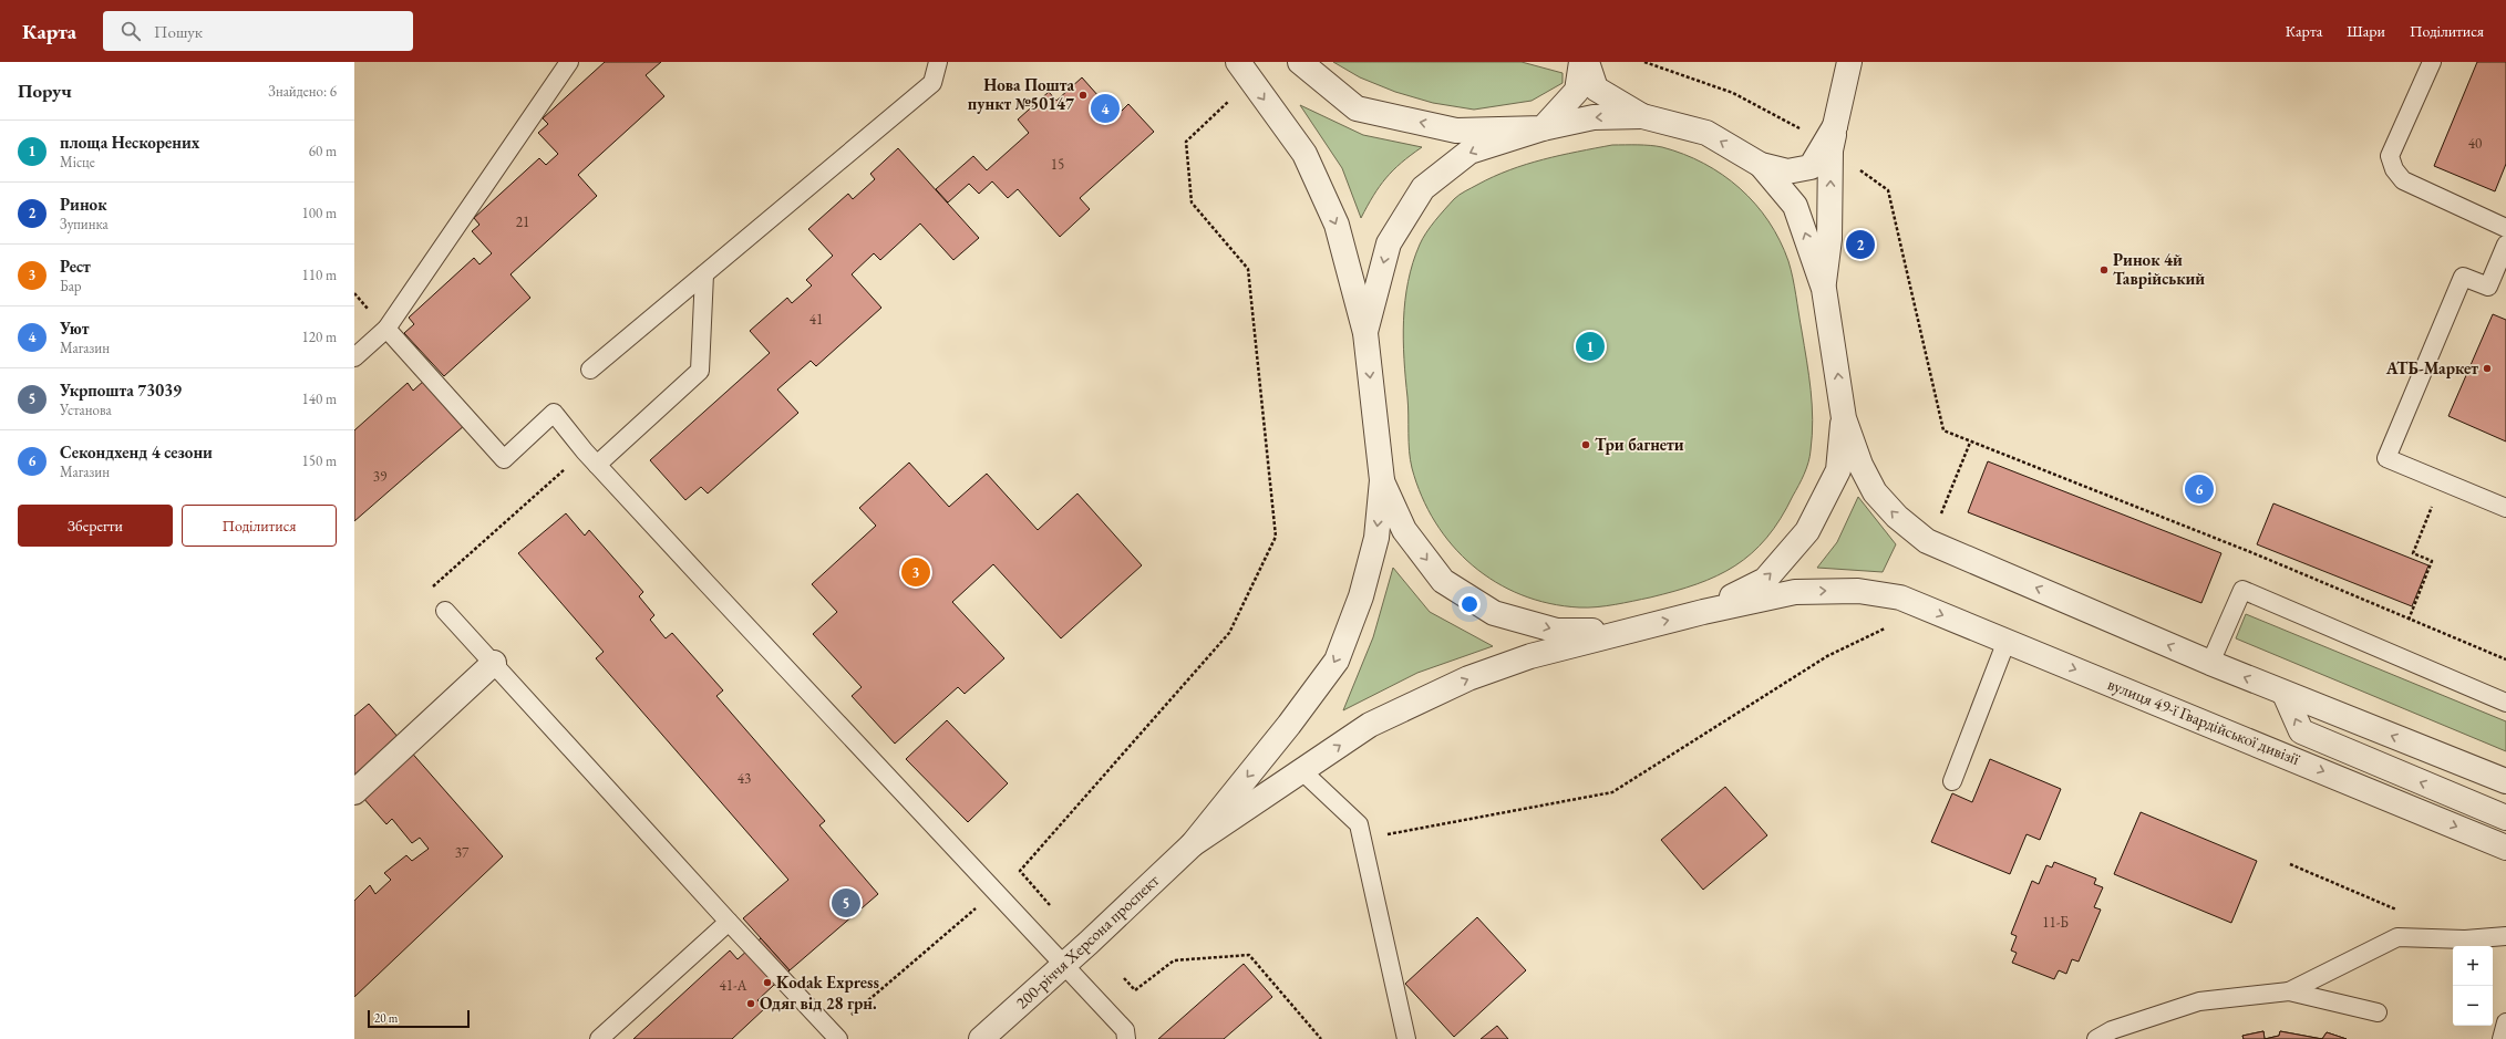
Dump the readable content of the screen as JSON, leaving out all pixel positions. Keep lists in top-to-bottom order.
{
  "streets": {
    "street": ["вулиця 49-ї Гвардійської дивізії", "200-річчя Херсона проспект"]
  },
  "places": [
    "Нова Пошта пункт №50147",
    "Ринок 4й Таврійський",
    "АТБ-Маркет",
    "Три багнети",
    "Kodak Express",
    "Одяг від 28 грн."
  ],
  "house_numbers": [
    "40",
    "15",
    "21",
    "41",
    "39",
    "43",
    "37",
    "11-Б",
    "41-А"
  ],
  "scale_bar": "20 m",
  "page": {
    "header": "Карта",
    "search": "Пошук",
    "nav": ["Карта", "Шари", "Поділитися"],
    "heading": ["Поруч", "Знайдено: 6"],
    "pins": [
      "4",
      "2",
      "1",
      "6",
      "3",
      "5"
    ],
    "list": [
      {
        "mark": "1",
        "name": "площа Нескорених",
        "note": "Місце",
        "value": "60 m"
      },
      {
        "mark": "2",
        "name": "Ринок",
        "note": "Зупинка",
        "value": "100 m"
      },
      {
        "mark": "3",
        "name": "Рест",
        "note": "Бар",
        "value": "110 m"
      },
      {
        "mark": "4",
        "name": "Уют",
        "note": "Магазин",
        "value": "120 m"
      },
      {
        "mark": "5",
        "name": "Укрпошта 73039",
        "note": "Установа",
        "value": "140 m"
      },
      {
        "mark": "6",
        "name": "Секондхенд 4 сезони",
        "note": "Магазин",
        "value": "150 m"
      }
    ],
    "buttons": ["Зберегти", "Поділитися"],
    "map_buttons": ["+", "−"],
    "scale": "20 m"
  }
}
